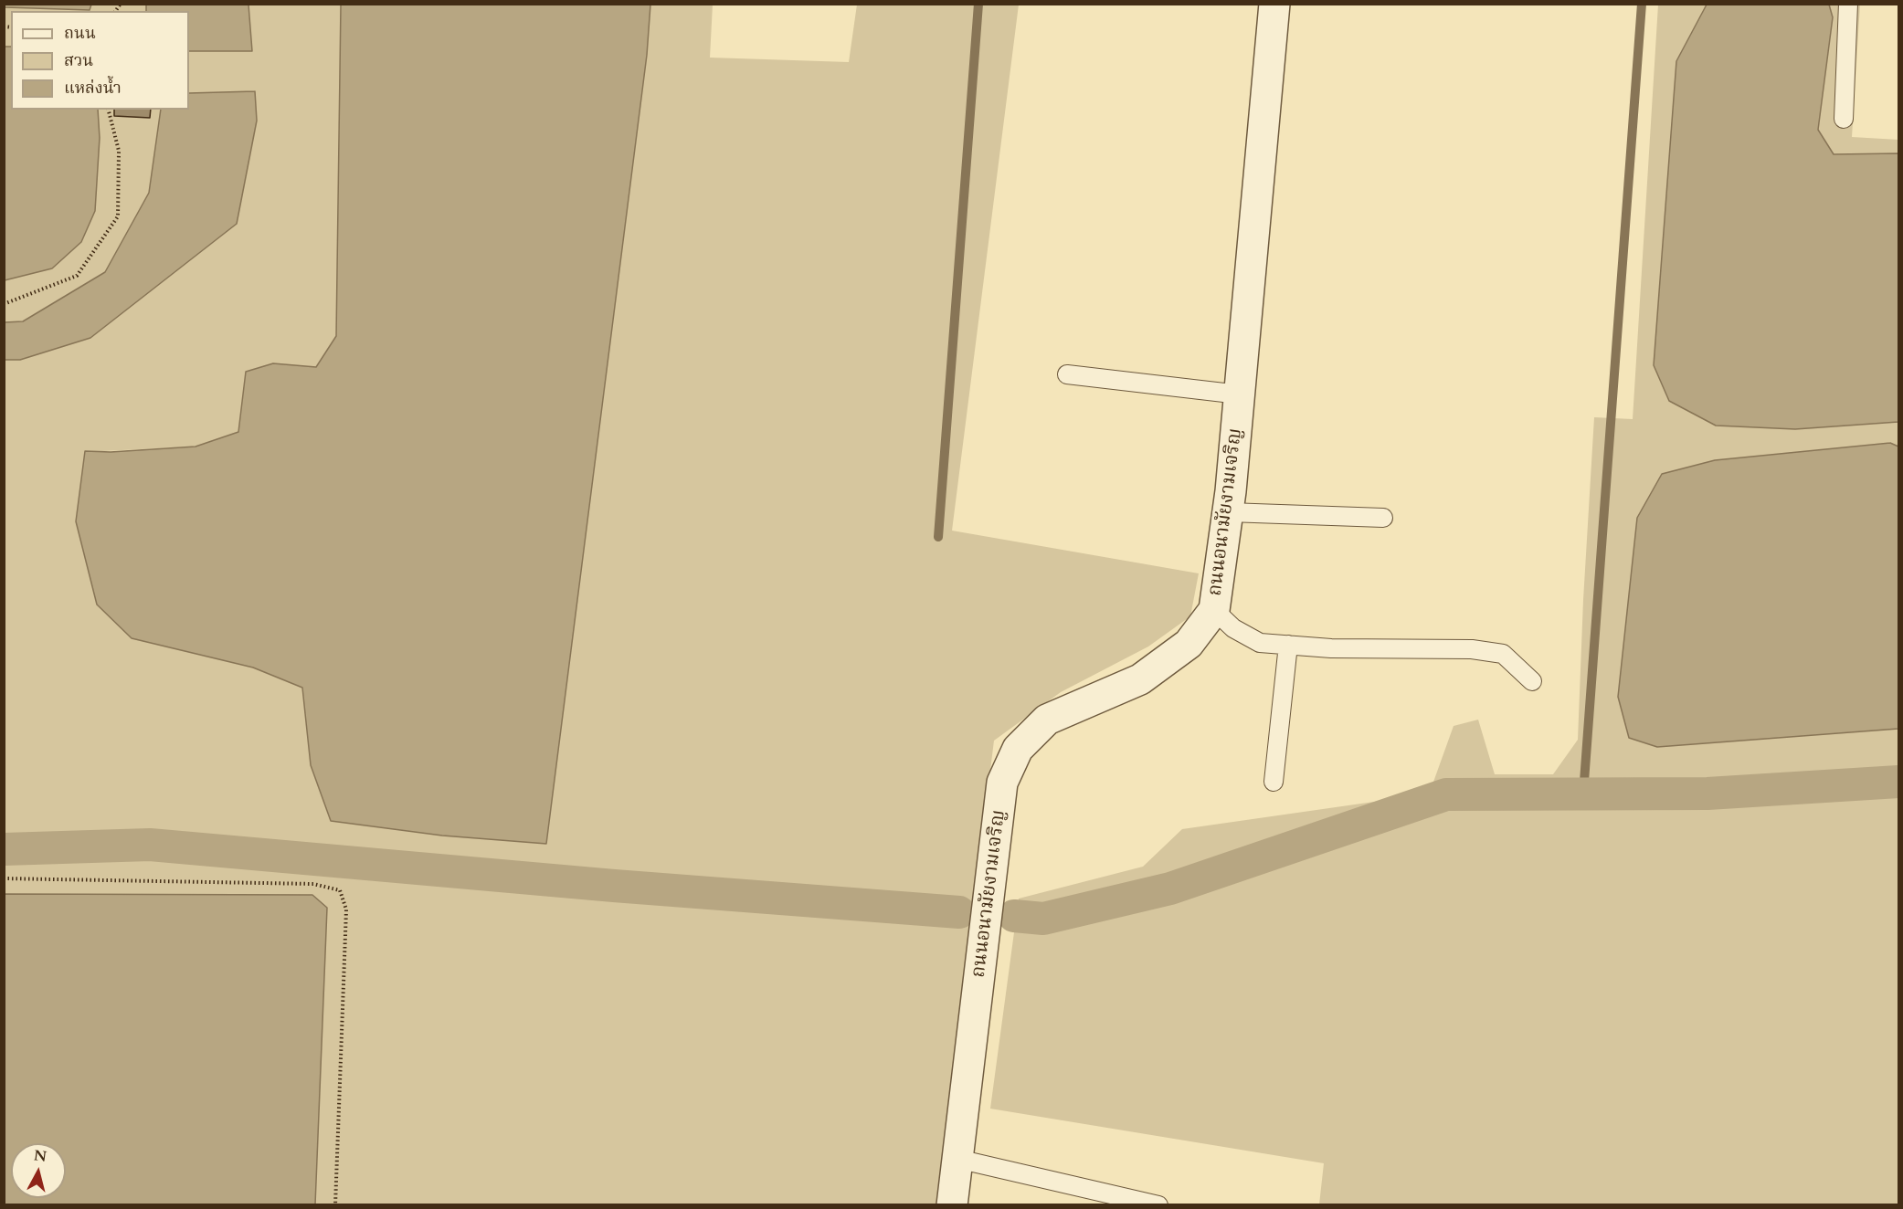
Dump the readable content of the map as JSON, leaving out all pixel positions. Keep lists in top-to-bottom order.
{
  "streets": {
    "street": ["ถนนอนามัยงามเจริญ"]
  },
  "legend": ["ถนน", "สวน", "แหล่งน้ำ"],
  "north": "top"
}
